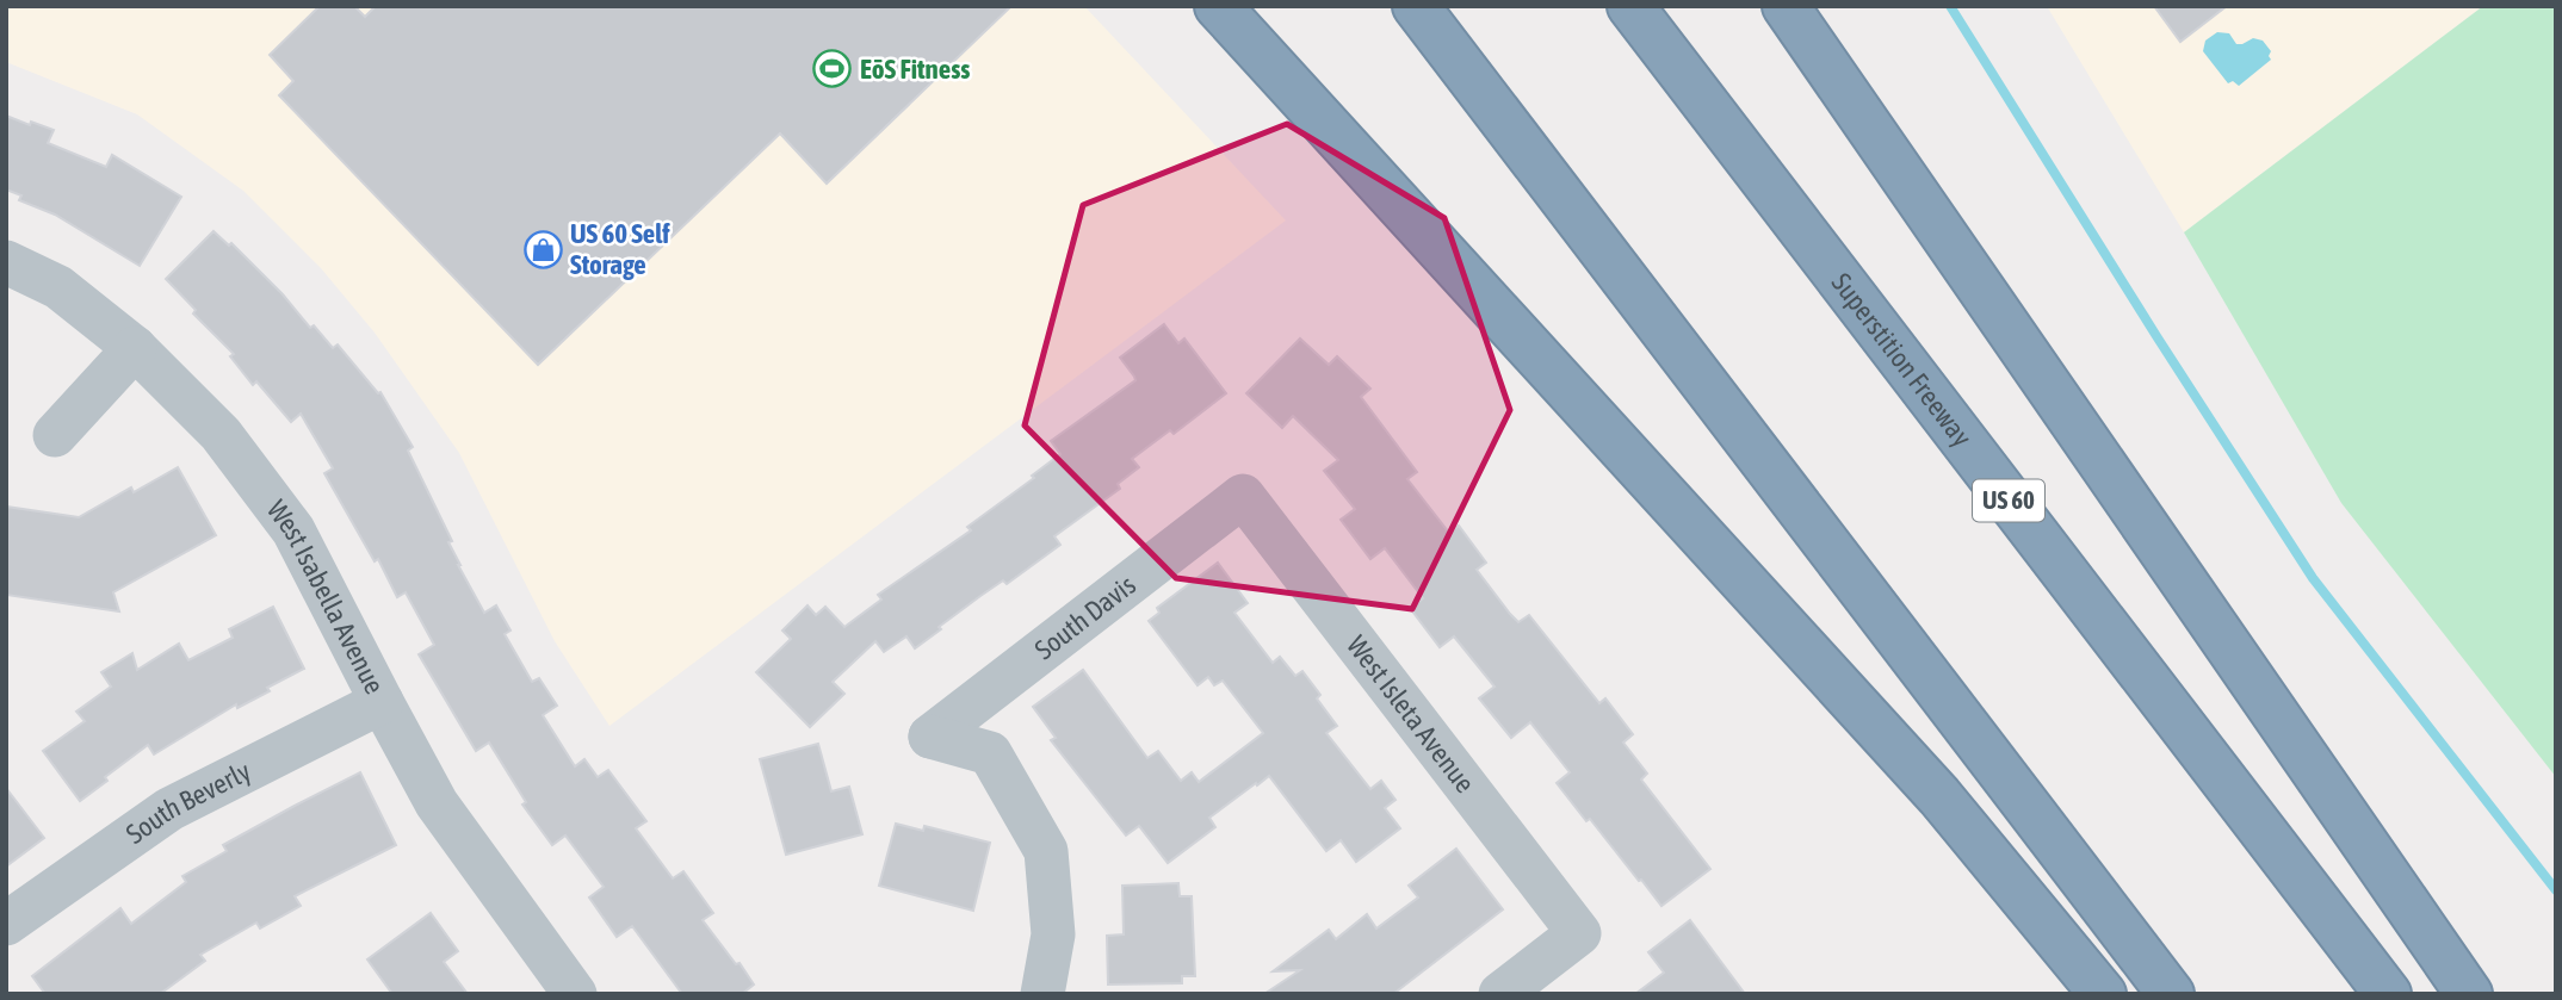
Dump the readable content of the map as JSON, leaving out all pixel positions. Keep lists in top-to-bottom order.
{
  "streets": {
    "highway": ["Superstition Freeway", "US 60"],
    "street": [
      "West Isabella Avenue",
      "South Davis",
      "West Isleta Avenue",
      "South Beverly"
    ]
  },
  "crossings": [
    ["West Isabella Avenue", "South Beverly"],
    ["South Davis", "West Isleta Avenue"]
  ],
  "places": {
    "sports": ["EōS Fitness"],
    "shop": ["US 60 Self Storage"]
  }
}
